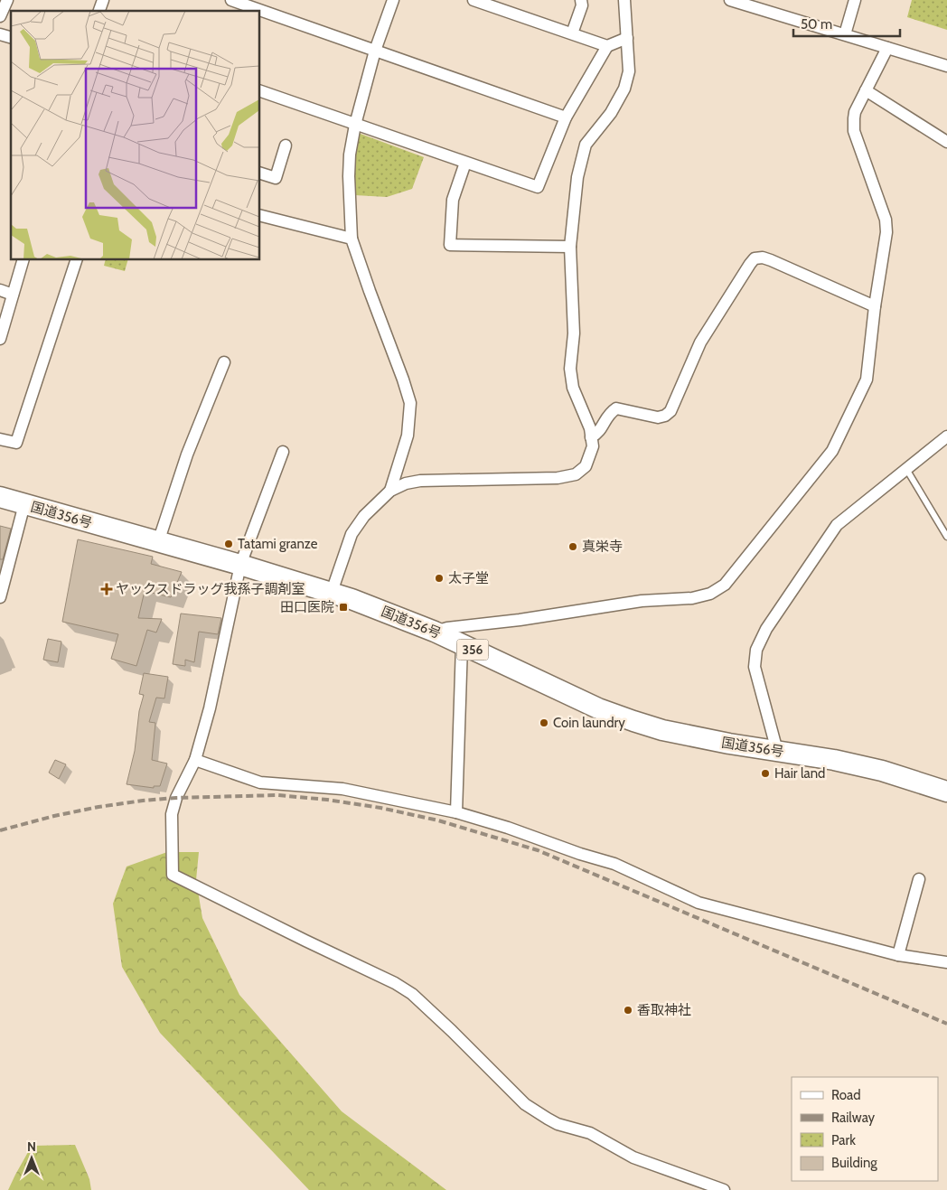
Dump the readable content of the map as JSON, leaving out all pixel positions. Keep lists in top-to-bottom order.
{
  "streets": {
    "highway": ["国道356号", "356"]
  },
  "places": {
    "other": [
      "Tatami granze",
      "真栄寺",
      "太子堂",
      "Coin laundry",
      "Hair land",
      "香取神社"
    ],
    "health": ["ヤックスドラッグ我孫子調剤室"],
    "transit": ["田口医院"]
  },
  "legend": [
    "Road",
    "Railway",
    "Park",
    "Building"
  ],
  "scale_bar": "50 m",
  "north": "top"
}
